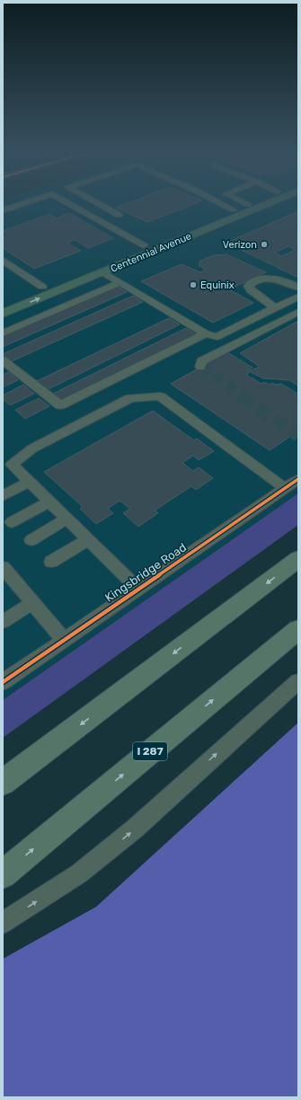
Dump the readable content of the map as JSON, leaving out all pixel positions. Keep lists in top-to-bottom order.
{
  "streets": {
    "highway": ["I 287"],
    "main road": ["Centennial Avenue"],
    "street": ["Kingsbridge Road"]
  },
  "places": ["Verizon", "Equinix"]
}
